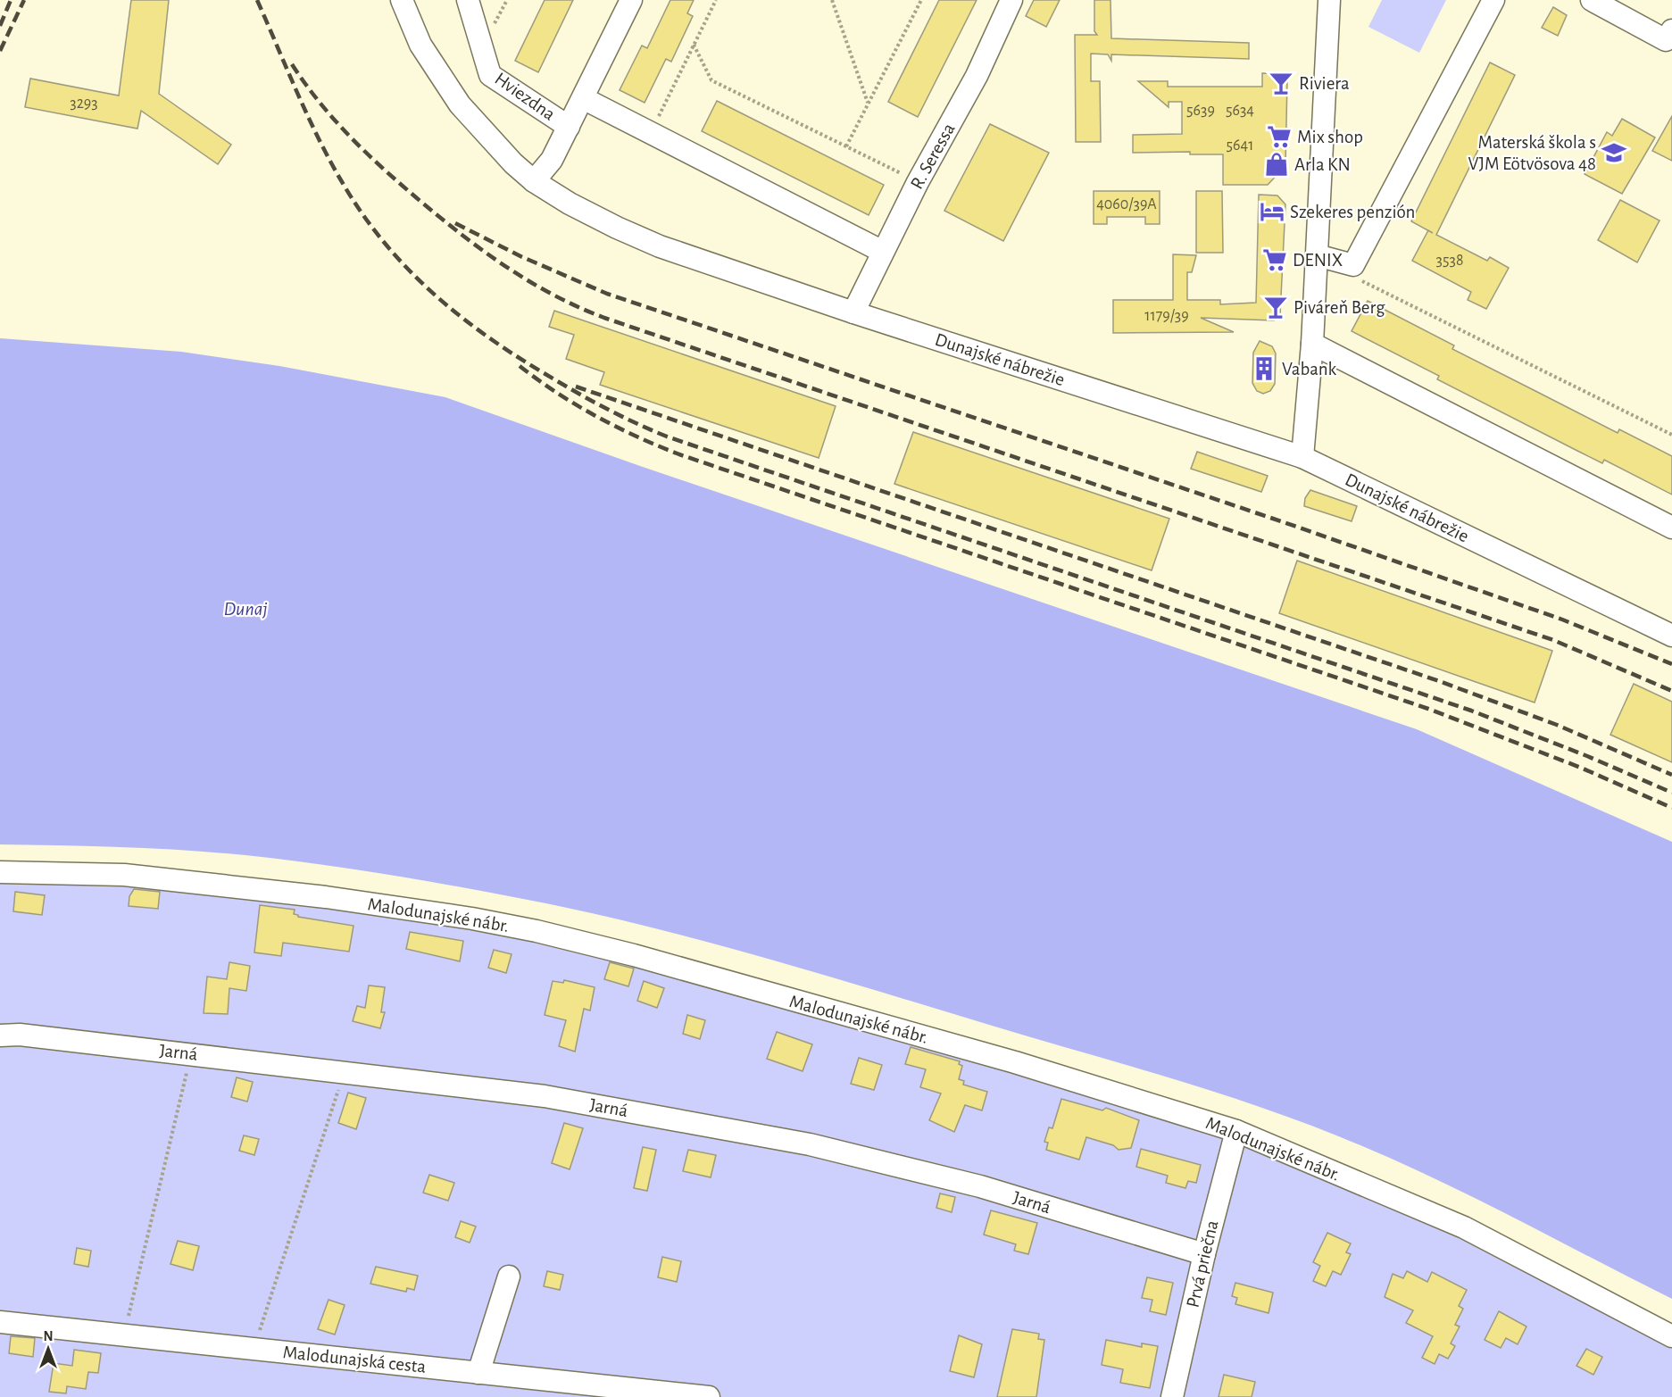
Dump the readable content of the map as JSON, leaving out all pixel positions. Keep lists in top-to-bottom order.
{
  "streets": {
    "street": [
      "Hviezdna",
      "R. Seressa",
      "Dunajské nábrežie",
      "Malodunajské nábr.",
      "Jarná",
      "Prvá priečna",
      "Malodunajská cesta"
    ]
  },
  "crossings": [
    ["Hviezdna", "Dunajské nábrežie"],
    ["R. Seressa", "Dunajské nábrežie"],
    ["Malodunajské nábr.", "Prvá priečna"],
    ["Jarná", "Prvá priečna"]
  ],
  "water": ["Dunaj"],
  "places": {
    "bar": ["Riviera", "Piváreň Berg"],
    "supermarket": ["Mix shop", "DENIX"],
    "school or university": ["Materská škola s VJM Eötvösova 48"],
    "shop": ["Arla KN"],
    "hotel": ["Szekeres penzión"],
    "building": ["Vabank"]
  },
  "house_numbers": [
    "3293",
    "5639",
    "5634",
    "5641",
    "4060/39A",
    "3538",
    "1179/39"
  ],
  "north": "top"
}
